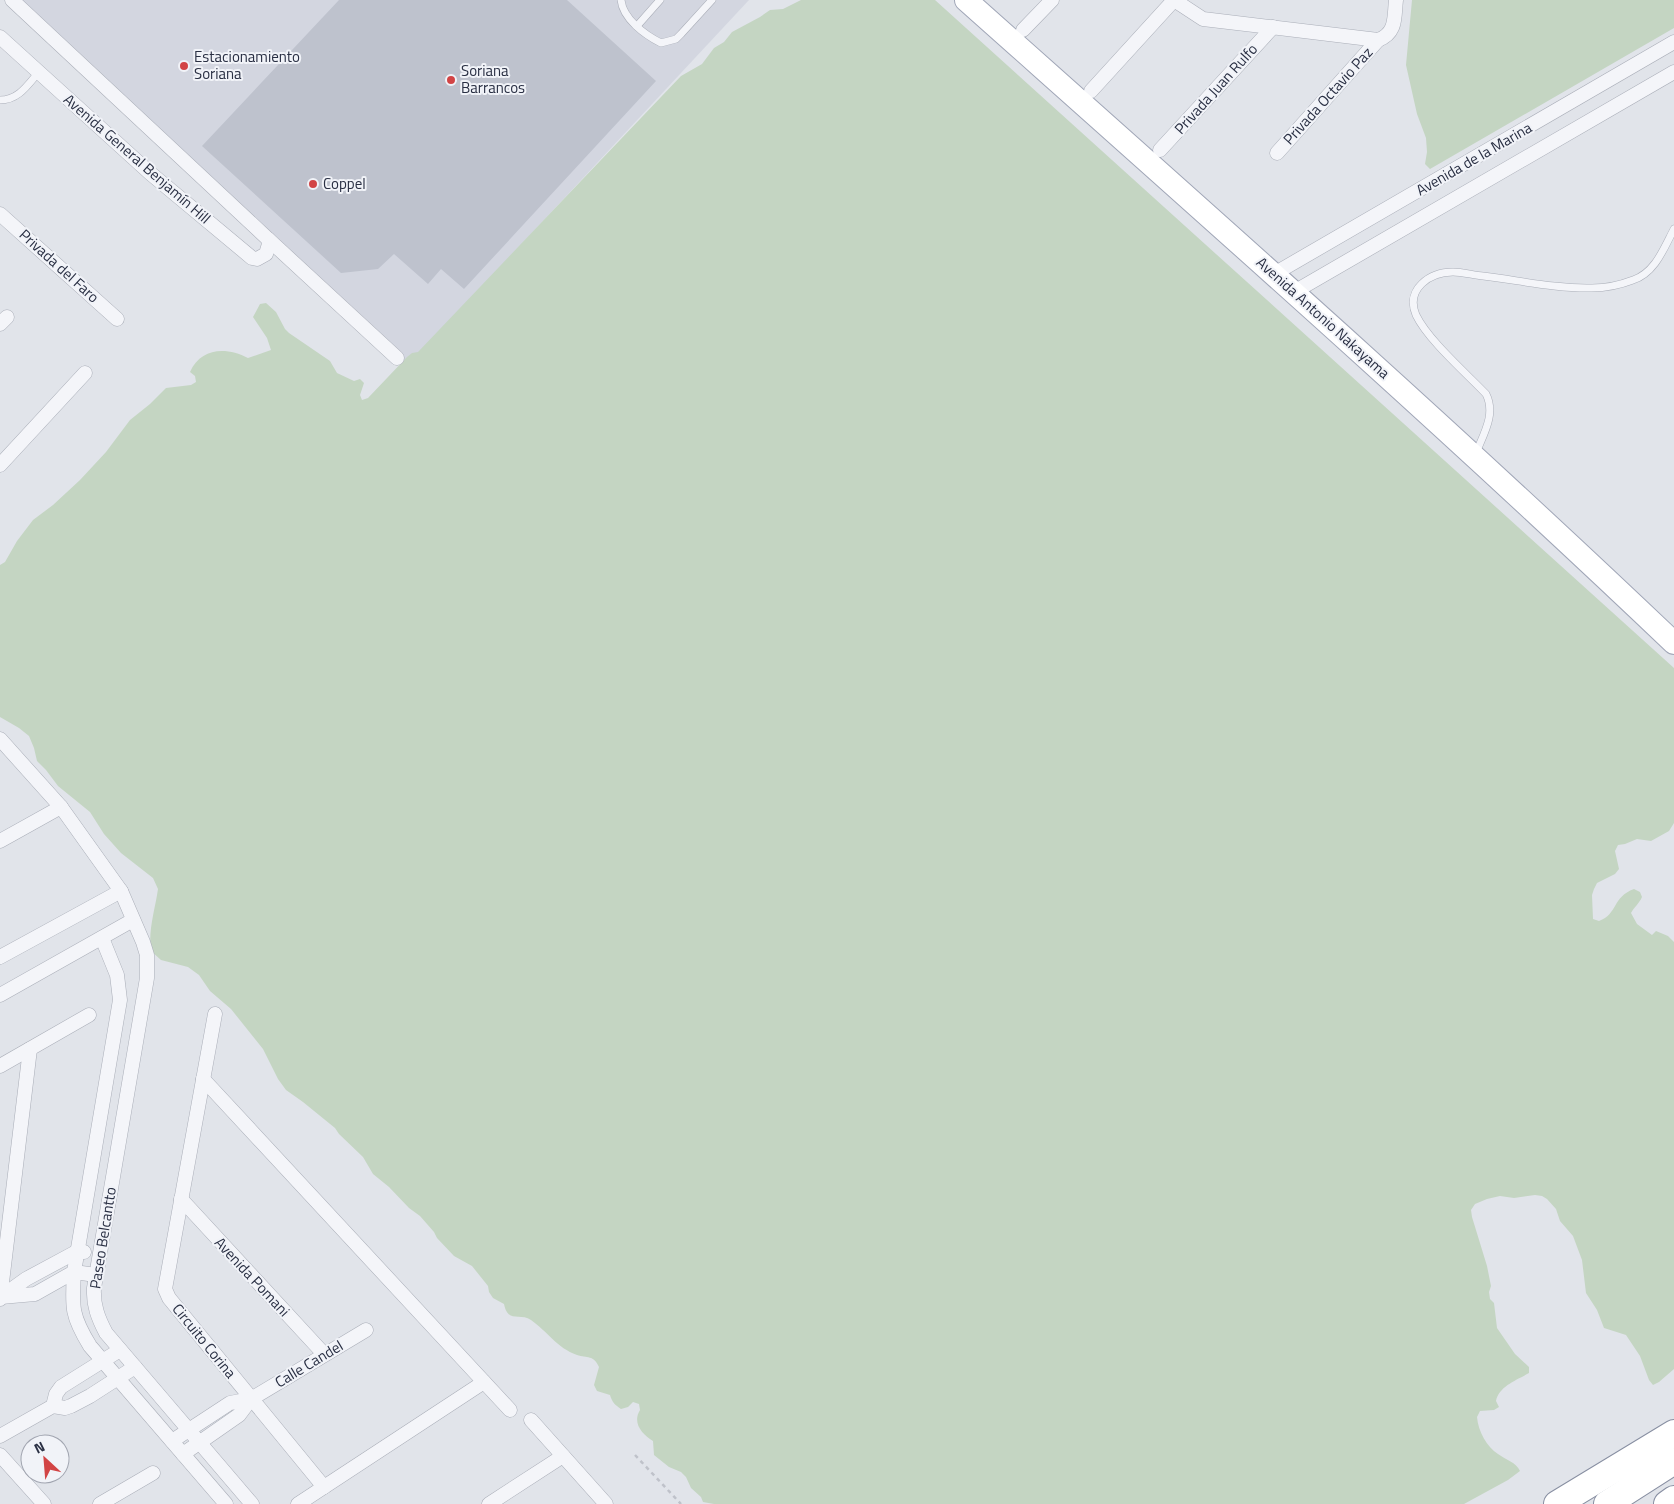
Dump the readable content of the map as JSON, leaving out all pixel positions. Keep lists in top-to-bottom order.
{
  "streets": {
    "main road": ["Avenida Antonio Nakayama"],
    "street": [
      "Privada Juan Rulfo",
      "Privada Octavio Paz",
      "Avenida General Benjamín Hill",
      "Avenida de la Marina",
      "Privada del Faro",
      "Paseo Belcantto",
      "Avenida Pomani",
      "Circuito Corina",
      "Calle Candel"
    ]
  },
  "crossings": [
    ["Avenida de la Marina", "Avenida Antonio Nakayama"],
    ["Paseo Belcantto", "Calle Candel"],
    ["Avenida Pomani", "Circuito Corina"],
    ["Avenida Pomani", "Calle Candel"],
    ["Circuito Corina", "Calle Candel"]
  ],
  "places": ["Estacionamiento Soriana", "Soriana Barrancos", "Coppel"],
  "north": "top left"
}
